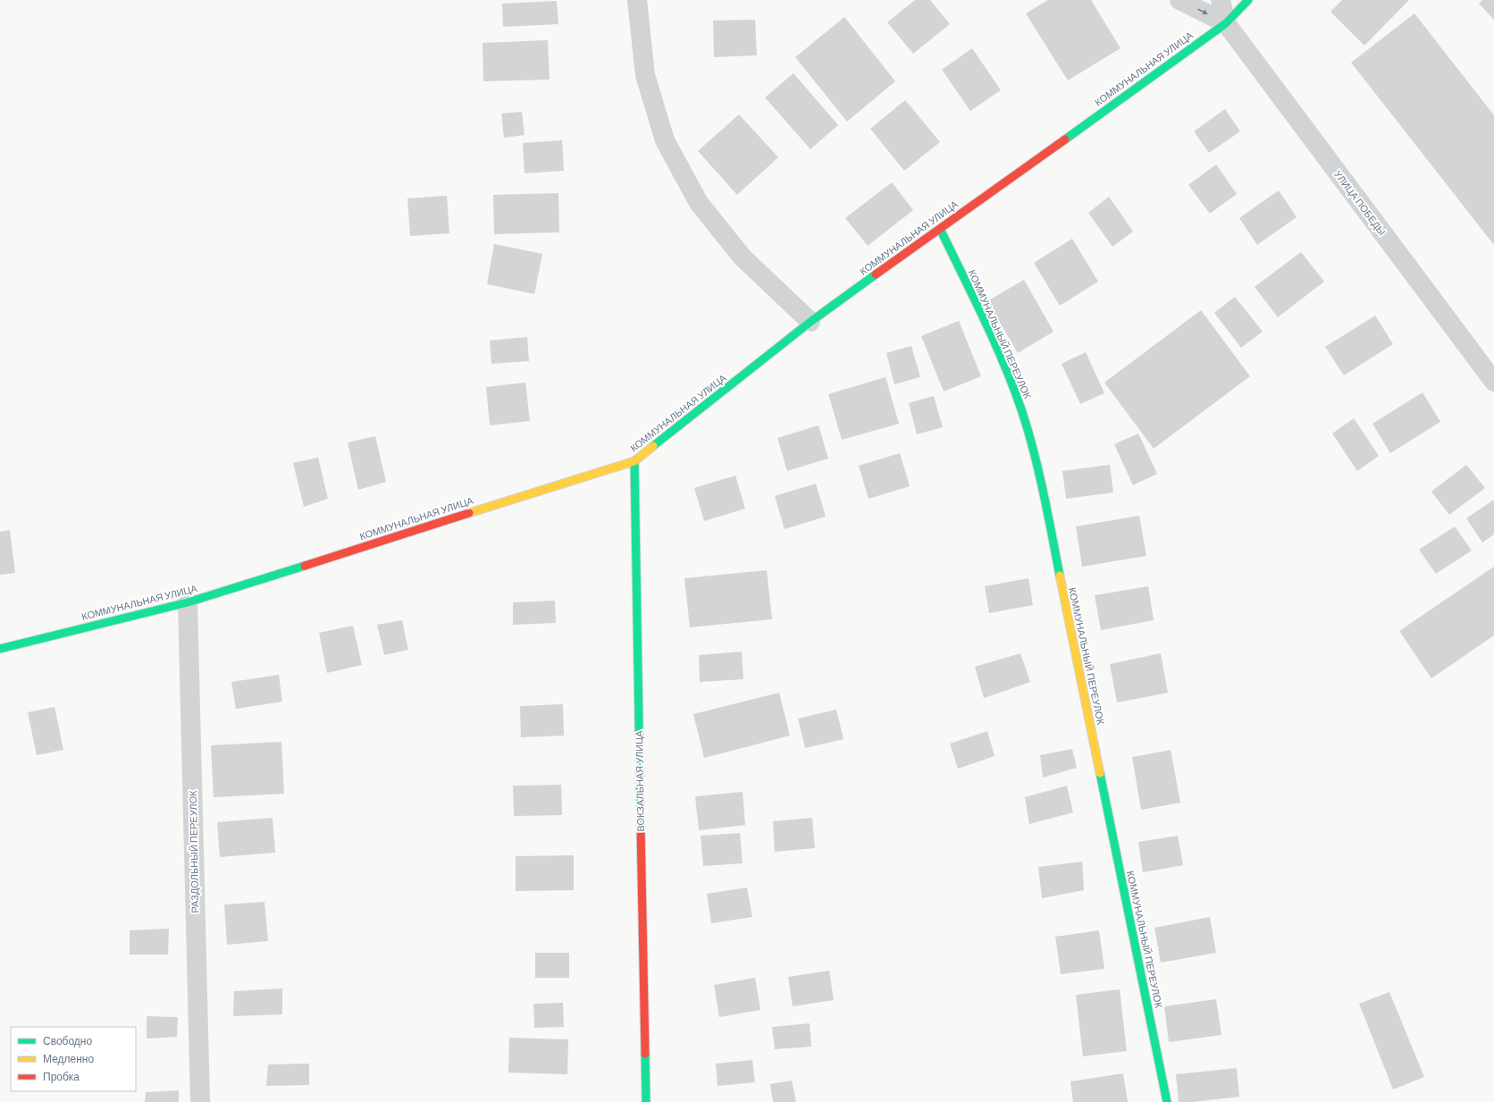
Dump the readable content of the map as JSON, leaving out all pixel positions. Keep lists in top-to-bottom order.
{
  "streets": {
    "street": [
      "КОММУНАЛЬНАЯ УЛИЦА",
      "УЛИЦА ПОБЕДЫ",
      "КОММУНАЛЬНЫЙ ПЕРЕУЛОК",
      "ВОКЗАЛЬНАЯ УЛИЦА",
      "РАЗДОЛЬНЫЙ ПЕРЕУЛОК"
    ]
  },
  "crossings": [
    ["КОММУНАЛЬНАЯ УЛИЦА", "УЛИЦА ПОБЕДЫ"],
    ["КОММУНАЛЬНАЯ УЛИЦА", "КОММУНАЛЬНЫЙ ПЕРЕУЛОК"],
    ["КОММУНАЛЬНАЯ УЛИЦА", "ВОКЗАЛЬНАЯ УЛИЦА"],
    ["КОММУНАЛЬНАЯ УЛИЦА", "РАЗДОЛЬНЫЙ ПЕРЕУЛОК"]
  ],
  "legend": ["Свободно", "Медленно", "Пробка"]
}
